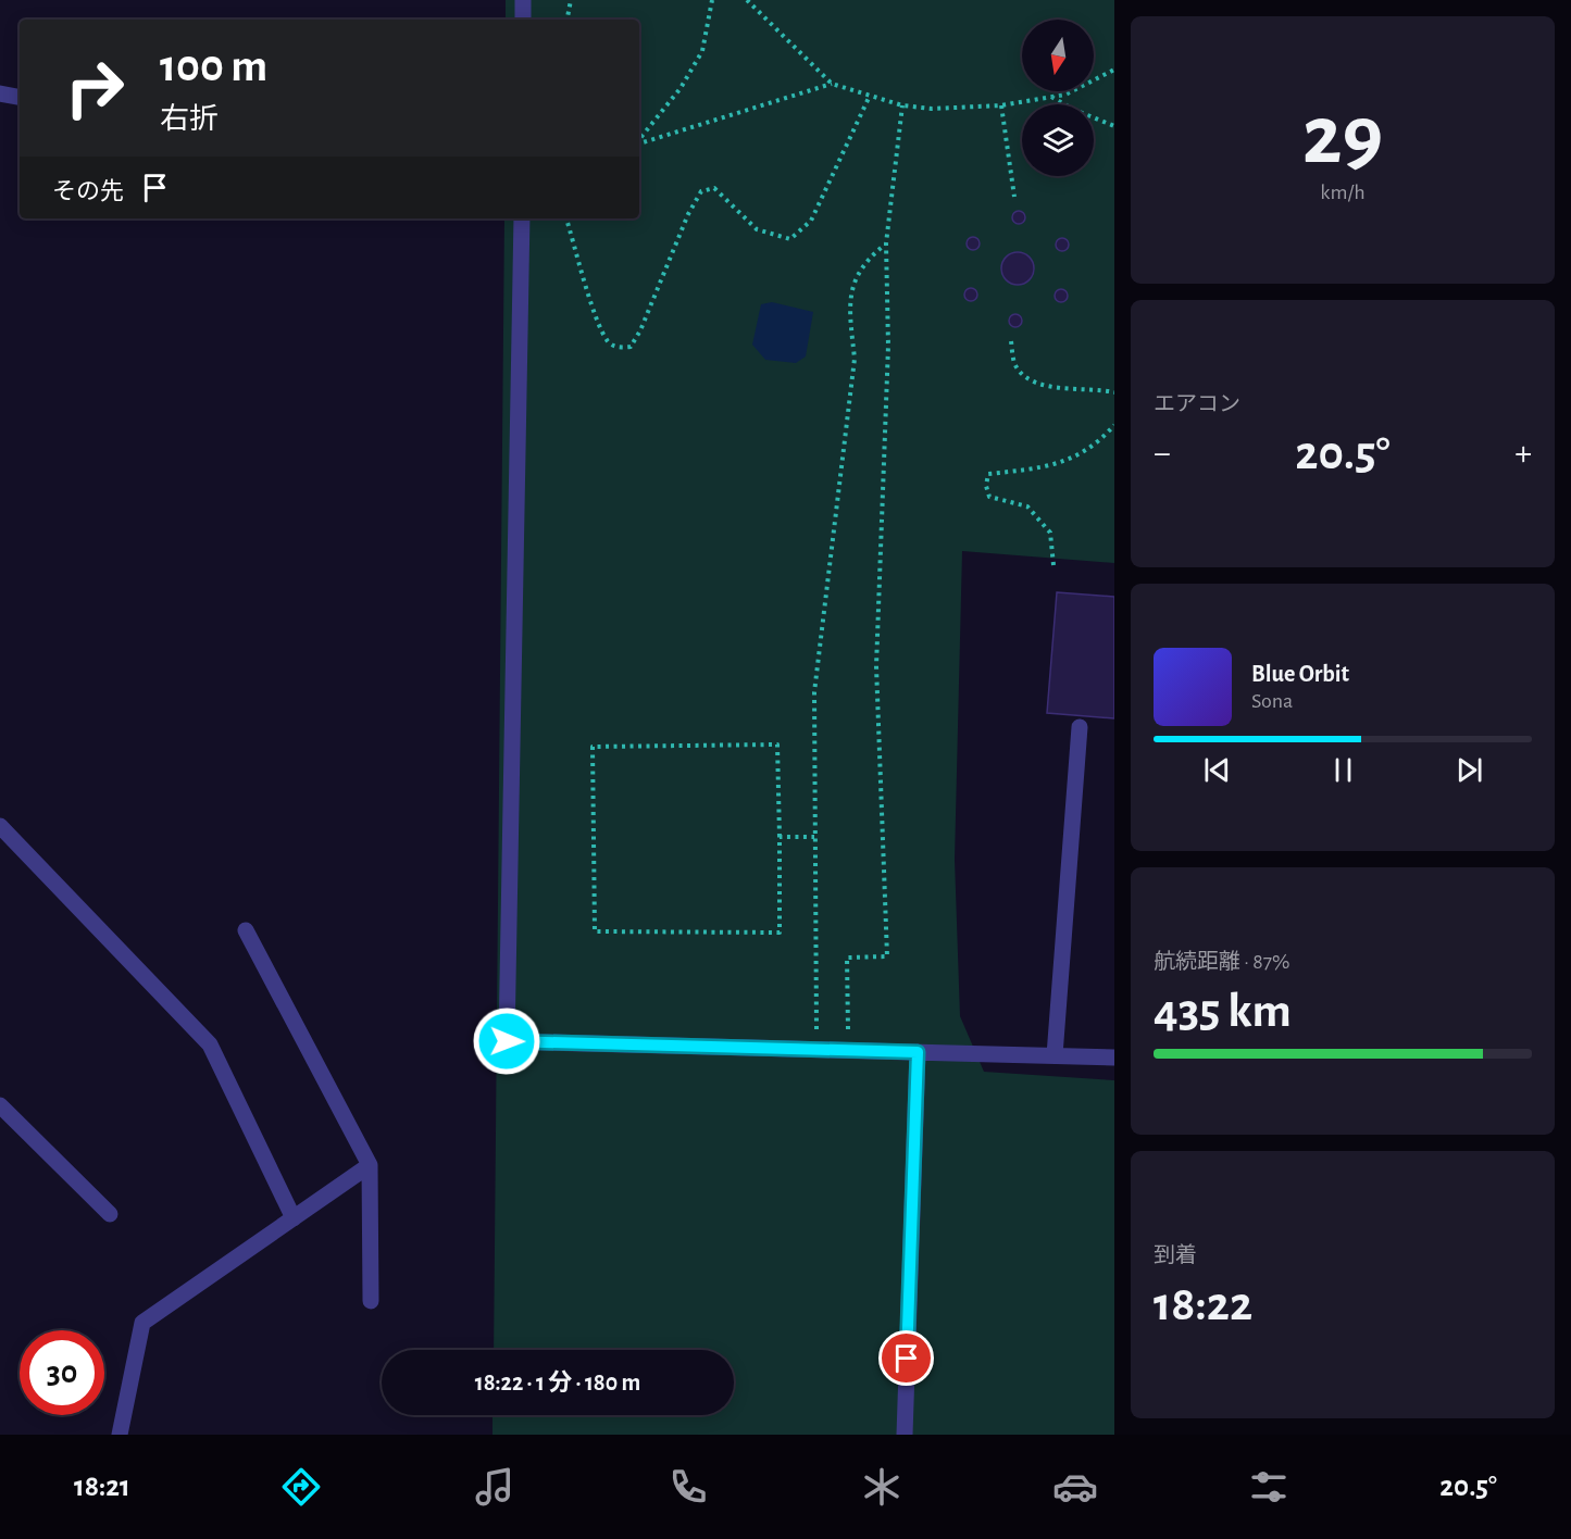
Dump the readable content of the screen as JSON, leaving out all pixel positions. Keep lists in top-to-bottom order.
{
  "north": "bottom",
  "page": {
    "tile": [
      ["29", "km/h"],
      "エアコン",
      ["航続距離 · 87%", "435 km"],
      ["到着", "18:22"]
    ],
    "turn": ["100 m", "右折"],
    "then": "その先",
    "heat": ["−", "20.5°", "+"],
    "song": ["Blue Orbit", "Sona"],
    "limit": "30",
    "trip": "18:22 · 1 分 · 180 m",
    "tabs": ["18:21", "20.5°"]
  }
}
